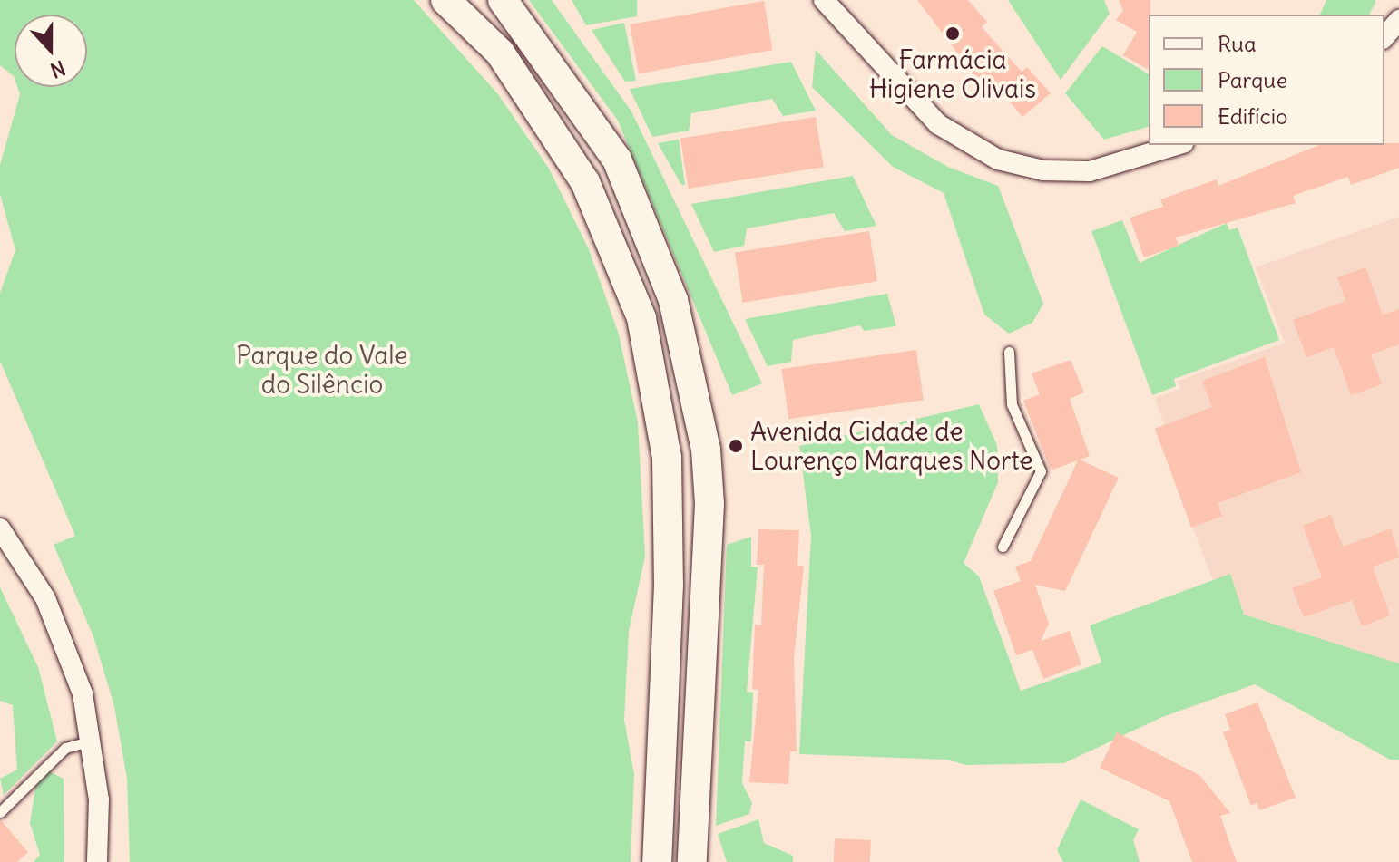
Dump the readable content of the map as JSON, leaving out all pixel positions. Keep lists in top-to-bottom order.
{
  "parks": ["Parque do Vale do Silêncio"],
  "places": ["Farmácia Higiene Olivais", "Avenida Cidade de Lourenço Marques Norte"],
  "legend": ["Rua", "Parque", "Edifício"],
  "north": "bottom"
}
